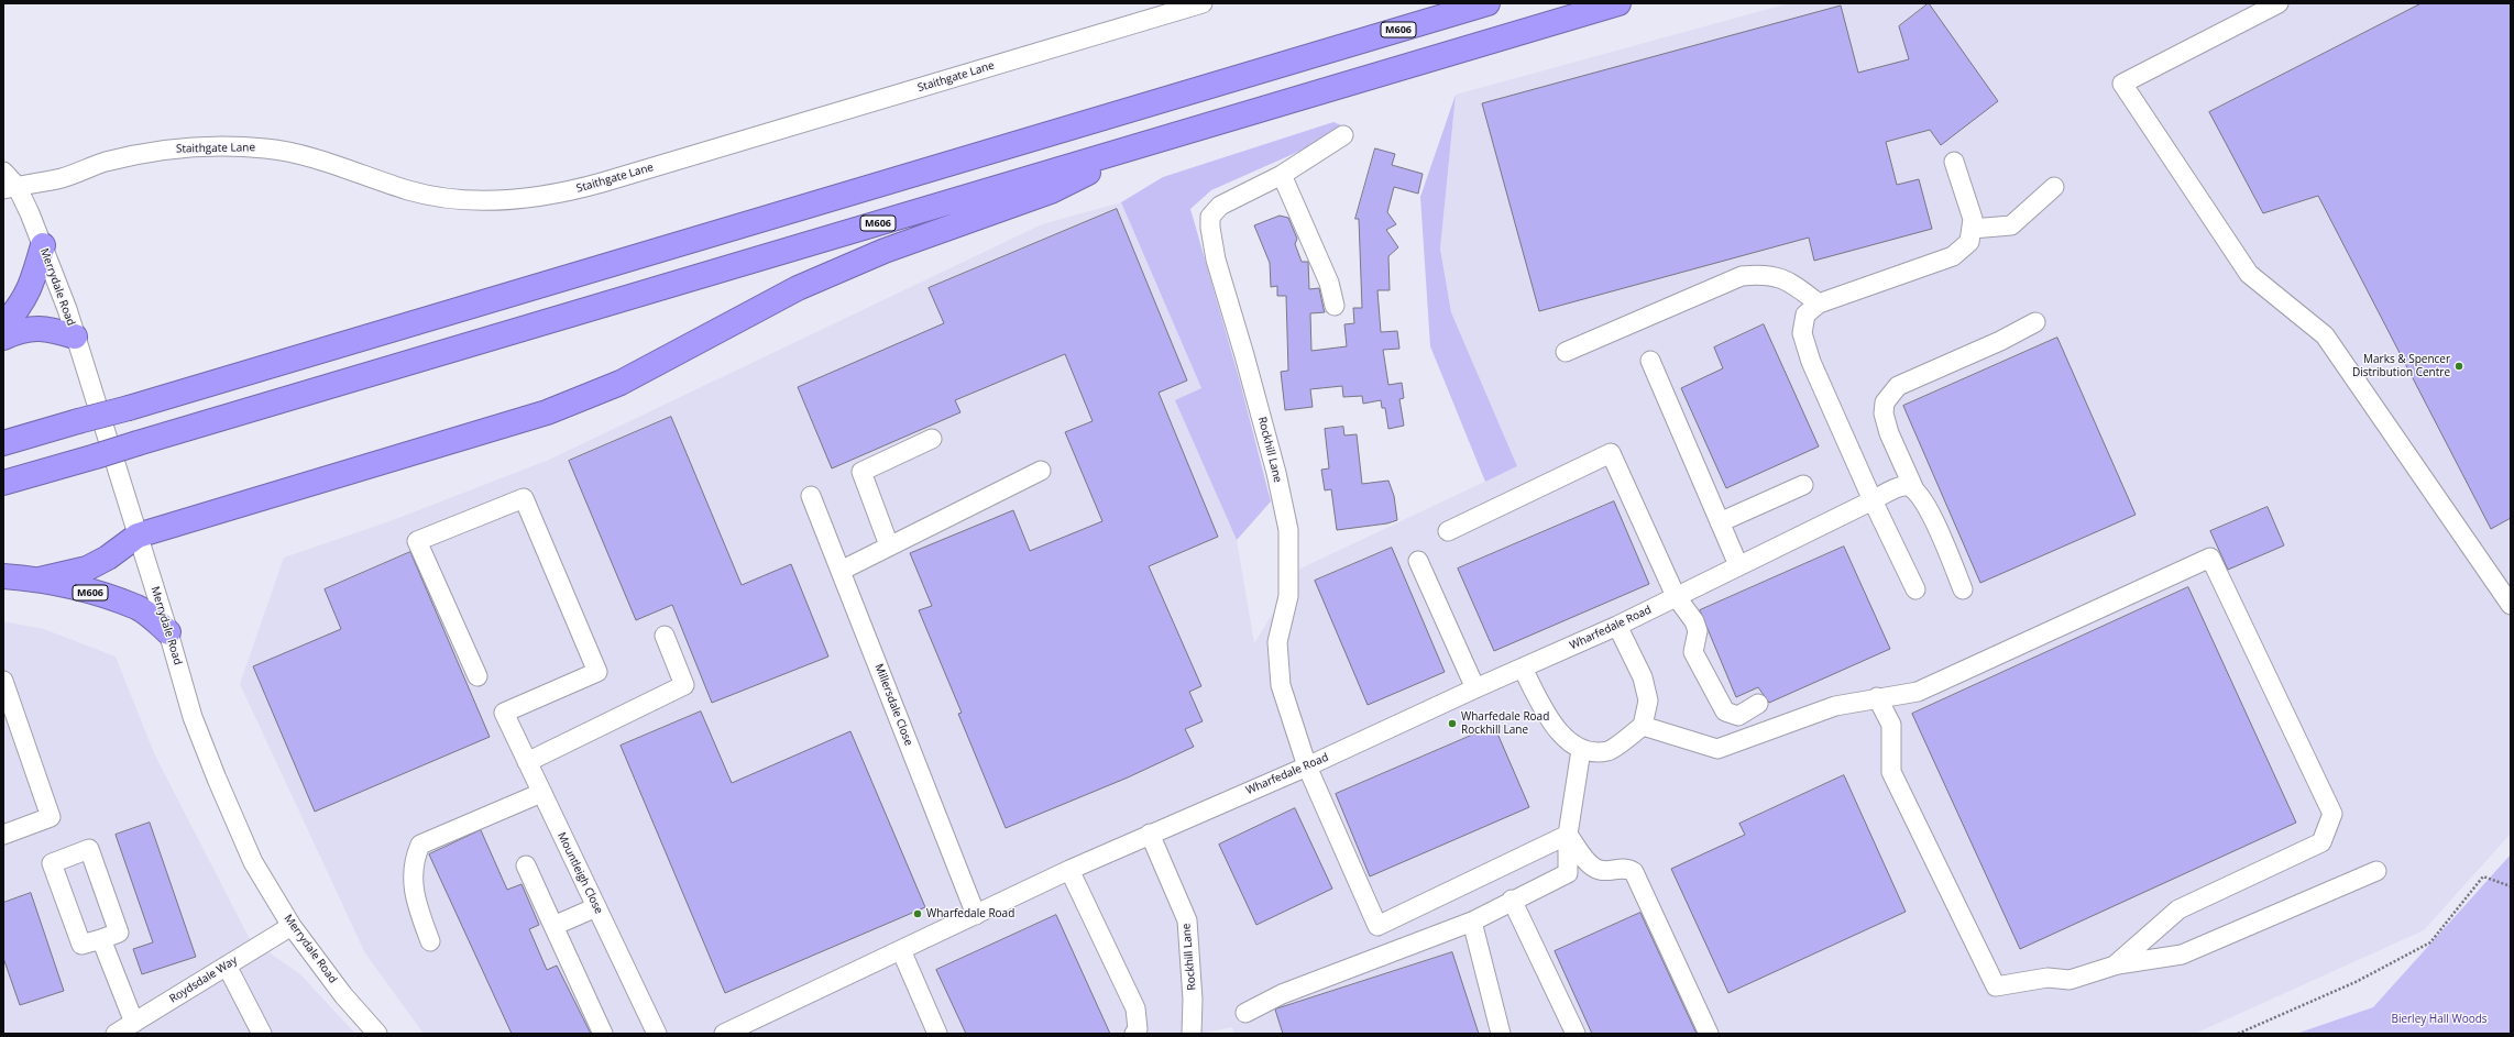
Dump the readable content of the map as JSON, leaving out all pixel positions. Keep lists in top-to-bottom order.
{
  "streets": {
    "highway": ["M606"],
    "street": [
      "Staithgate Lane",
      "Merrydale Road",
      "Rockhill Lane",
      "Wharfedale Road",
      "Millersdale Close",
      "Mountleigh Close",
      "Roydsdale Way"
    ]
  },
  "crossings": [
    ["M606", "Merrydale Road"],
    ["Staithgate Lane", "Merrydale Road"],
    ["Merrydale Road", "Roydsdale Way"],
    ["Rockhill Lane", "Wharfedale Road"],
    ["Wharfedale Road", "Millersdale Close"]
  ],
  "parks": ["Bierley Hall Woods"],
  "places": ["Marks & Spencer Distribution Centre", "Wharfedale Road Rockhill Lane", "Wharfedale Road"]
}
